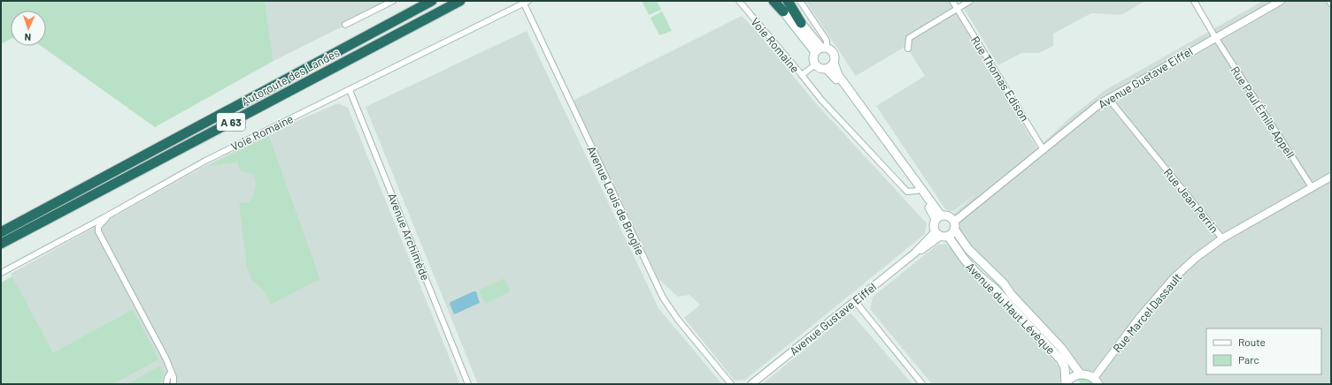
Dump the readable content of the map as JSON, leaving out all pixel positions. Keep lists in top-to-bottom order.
{
  "streets": {
    "highway": ["Autoroute des Landes", "A 63"],
    "main road": ["Avenue du Haut Lévèque"],
    "street": [
      "Voie Romaine",
      "Avenue Gustave Eiffel",
      "Rue Thomas Edison",
      "Rue Paul Émile Appell",
      "Avenue Louis de Broglie",
      "Rue Jean Perrin",
      "Avenue Archimède",
      "Rue Marcel Dassault"
    ]
  },
  "crossings": [
    ["Voie Romaine", "Avenue Louis de Broglie"],
    ["Voie Romaine", "Avenue Archimède"],
    ["Avenue Gustave Eiffel", "Rue Thomas Edison"],
    ["Avenue Gustave Eiffel", "Rue Paul Émile Appell"],
    ["Avenue Gustave Eiffel", "Rue Jean Perrin"],
    ["Avenue Gustave Eiffel", "Avenue du Haut Lévèque"],
    ["Rue Paul Émile Appell", "Rue Jean Perrin"],
    ["Rue Jean Perrin", "Rue Marcel Dassault"]
  ],
  "legend": ["Route", "Parc"],
  "north": "bottom"
}
